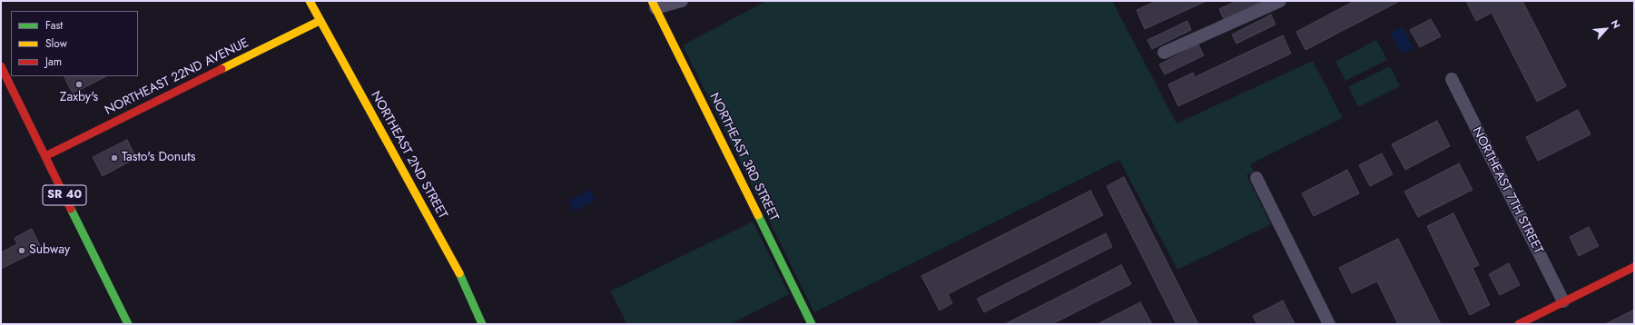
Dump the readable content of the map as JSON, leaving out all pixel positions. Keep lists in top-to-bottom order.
{
  "streets": {
    "street": [
      "NORTHEAST 22ND AVENUE",
      "NORTHEAST 2ND STREET",
      "NORTHEAST 3RD STREET",
      "NORTHEAST 7TH STREET",
      "SR 40"
    ]
  },
  "crossings": [
    ["NORTHEAST 22ND AVENUE", "NORTHEAST 2ND STREET"],
    ["NORTHEAST 22ND AVENUE", "SR 40"]
  ],
  "places": ["Zaxby's", "Tasto's Donuts", "Subway"],
  "legend": ["Fast", "Slow", "Jam"],
  "north": "top right"
}
